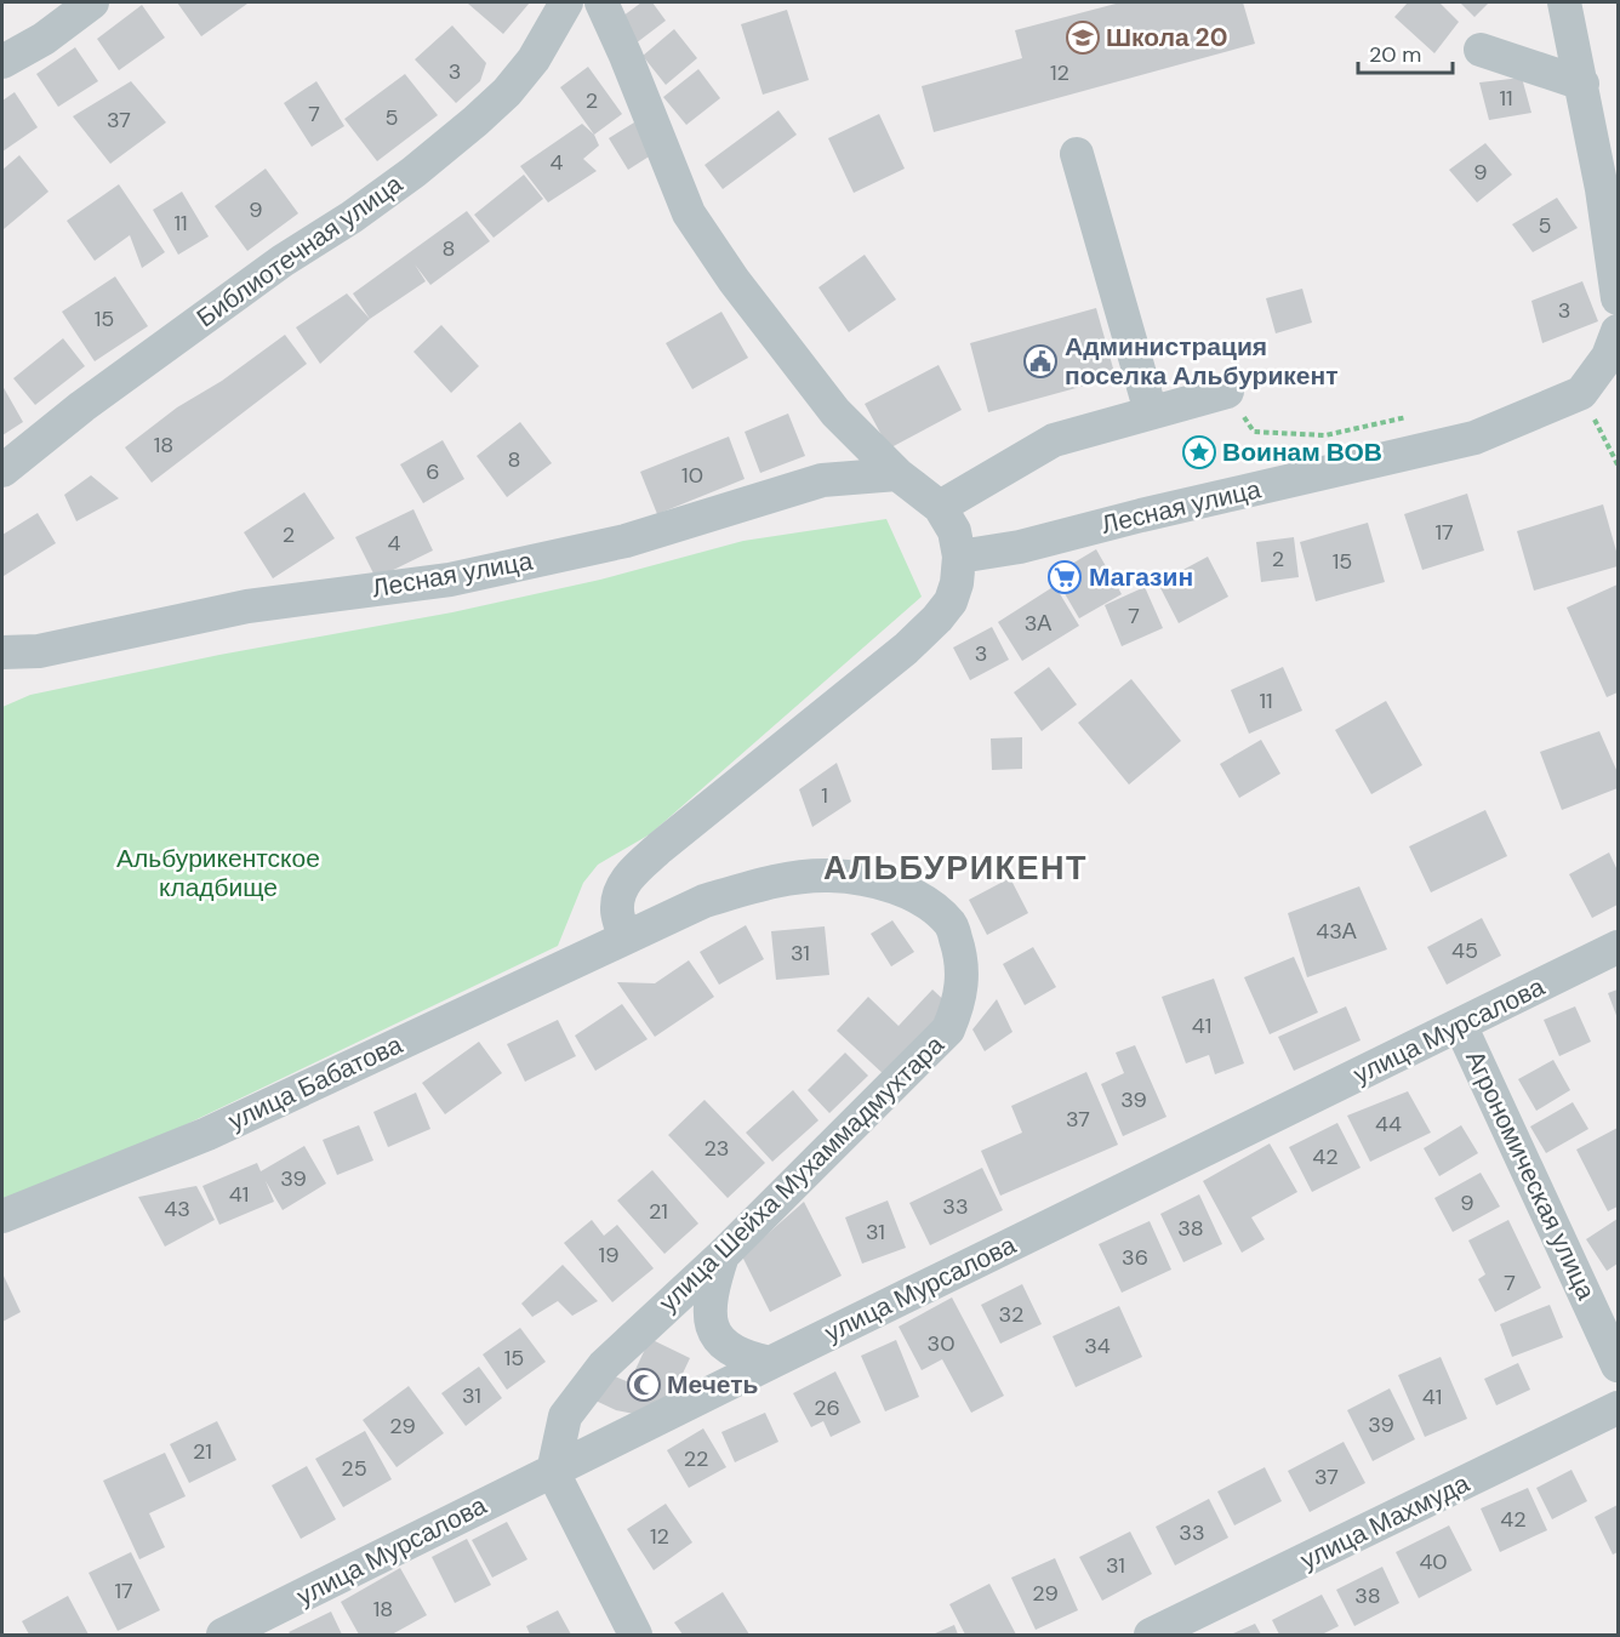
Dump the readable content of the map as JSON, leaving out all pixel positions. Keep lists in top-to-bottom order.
{
  "streets": {
    "street": [
      "Библиотечная улица",
      "Лесная улица",
      "улица Мурсалова",
      "улица Бабатова",
      "улица Шейха Мухаммадмухтара",
      "Агрономическая улица",
      "улица Махмуда"
    ]
  },
  "crossings": [
    ["улица Мурсалова", "улица Шейха Мухаммадмухтара"],
    ["улица Мурсалова", "Агрономическая улица"],
    ["улица Бабатова", "улица Шейха Мухаммадмухтара"]
  ],
  "districts": ["АЛЬБУРИКЕНТ"],
  "parks": ["Альбурикентское кладбище"],
  "places": {
    "school or university": ["Школа 20"],
    "public building": ["Администрация поселка Альбурикент"],
    "place": ["Воинам ВОВ"],
    "supermarket": ["Магазин"],
    "mosque": ["Мечеть"]
  },
  "house_numbers": [
    "3",
    "12",
    "11",
    "2",
    "7",
    "5",
    "37",
    "4",
    "9",
    "9",
    "11",
    "5",
    "8",
    "3",
    "15",
    "18",
    "8",
    "6",
    "10",
    "17",
    "2",
    "4",
    "2",
    "15",
    "7",
    "3А",
    "3",
    "11",
    "1",
    "43А",
    "45",
    "31",
    "41",
    "39",
    "37",
    "44",
    "23",
    "42",
    "39",
    "41",
    "9",
    "33",
    "43",
    "21",
    "38",
    "31",
    "19",
    "36",
    "7",
    "32",
    "30",
    "34",
    "15",
    "31",
    "41",
    "26",
    "39",
    "29",
    "21",
    "22",
    "25",
    "37",
    "42",
    "33",
    "12",
    "40",
    "31",
    "17",
    "29",
    "38",
    "18"
  ],
  "scale_bar": "20 m"
}
